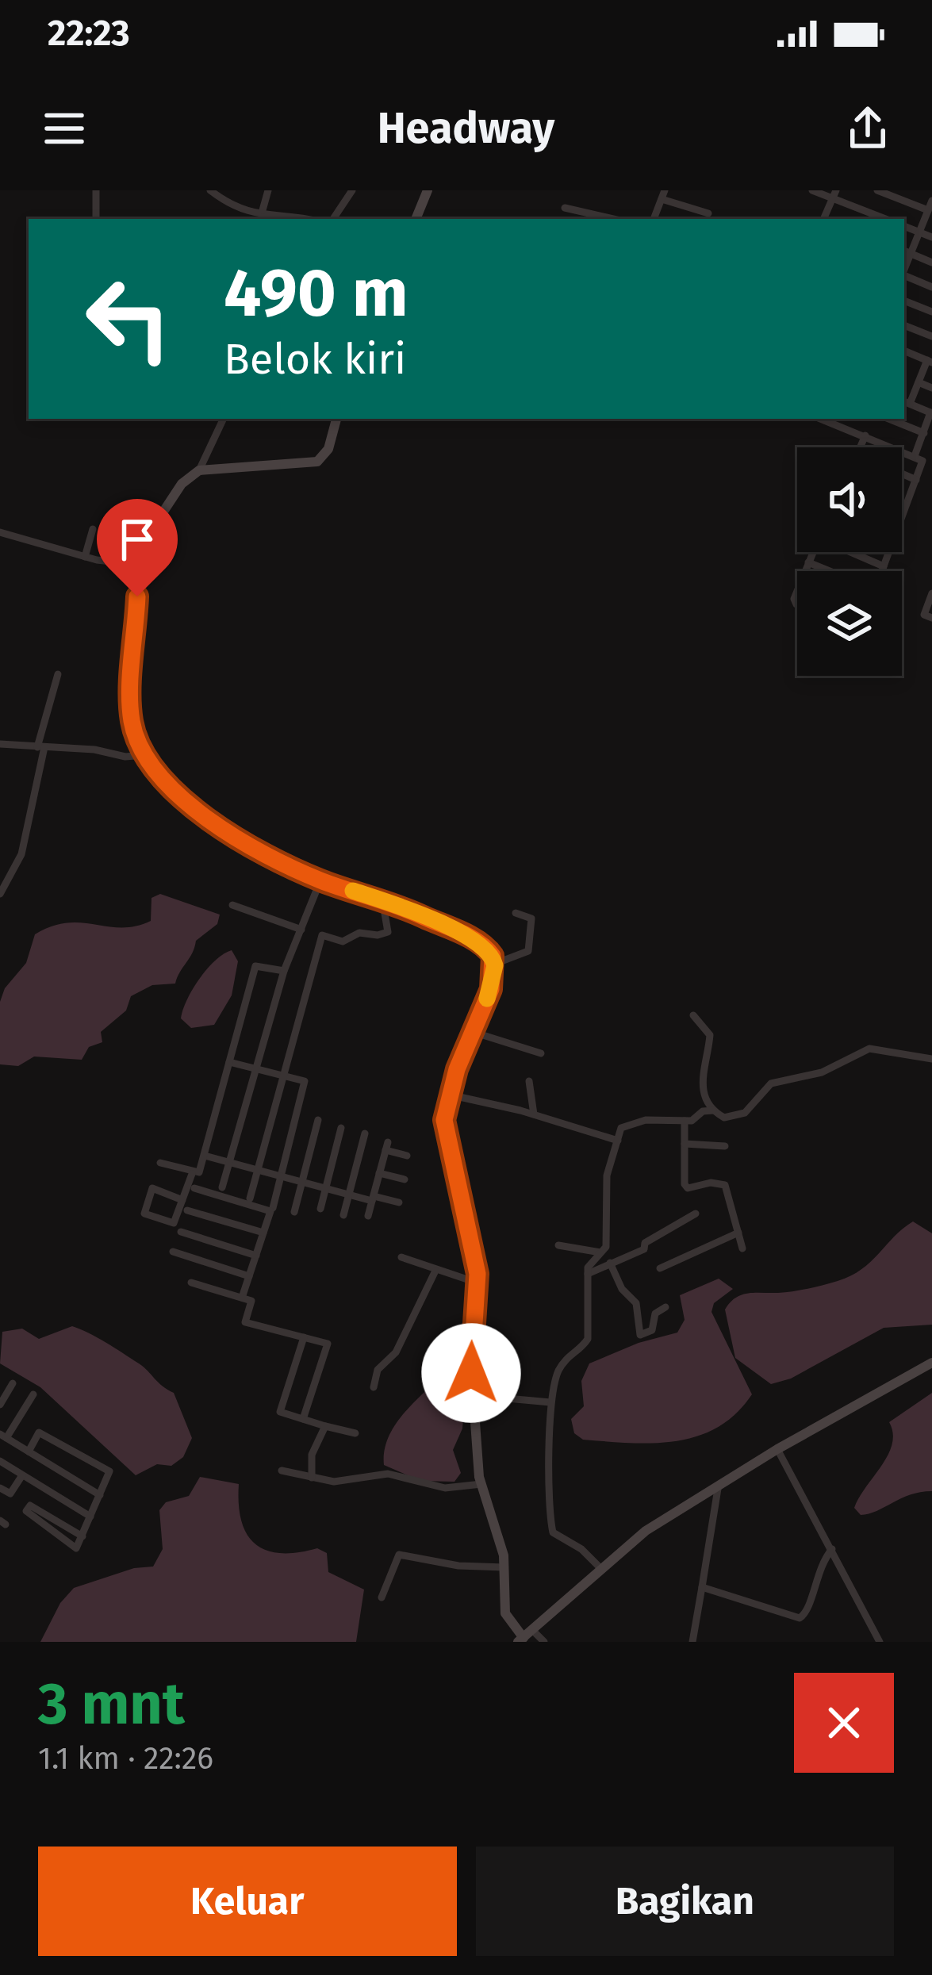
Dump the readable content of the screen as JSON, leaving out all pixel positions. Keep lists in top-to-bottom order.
{
  "page": {
    "status": "22:23",
    "header": "Headway",
    "turn": ["490 m", "Belok kiri"],
    "heading": ["3 mnt", "1.1 km · 22:26"],
    "buttons": ["Keluar", "Bagikan"]
  }
}
